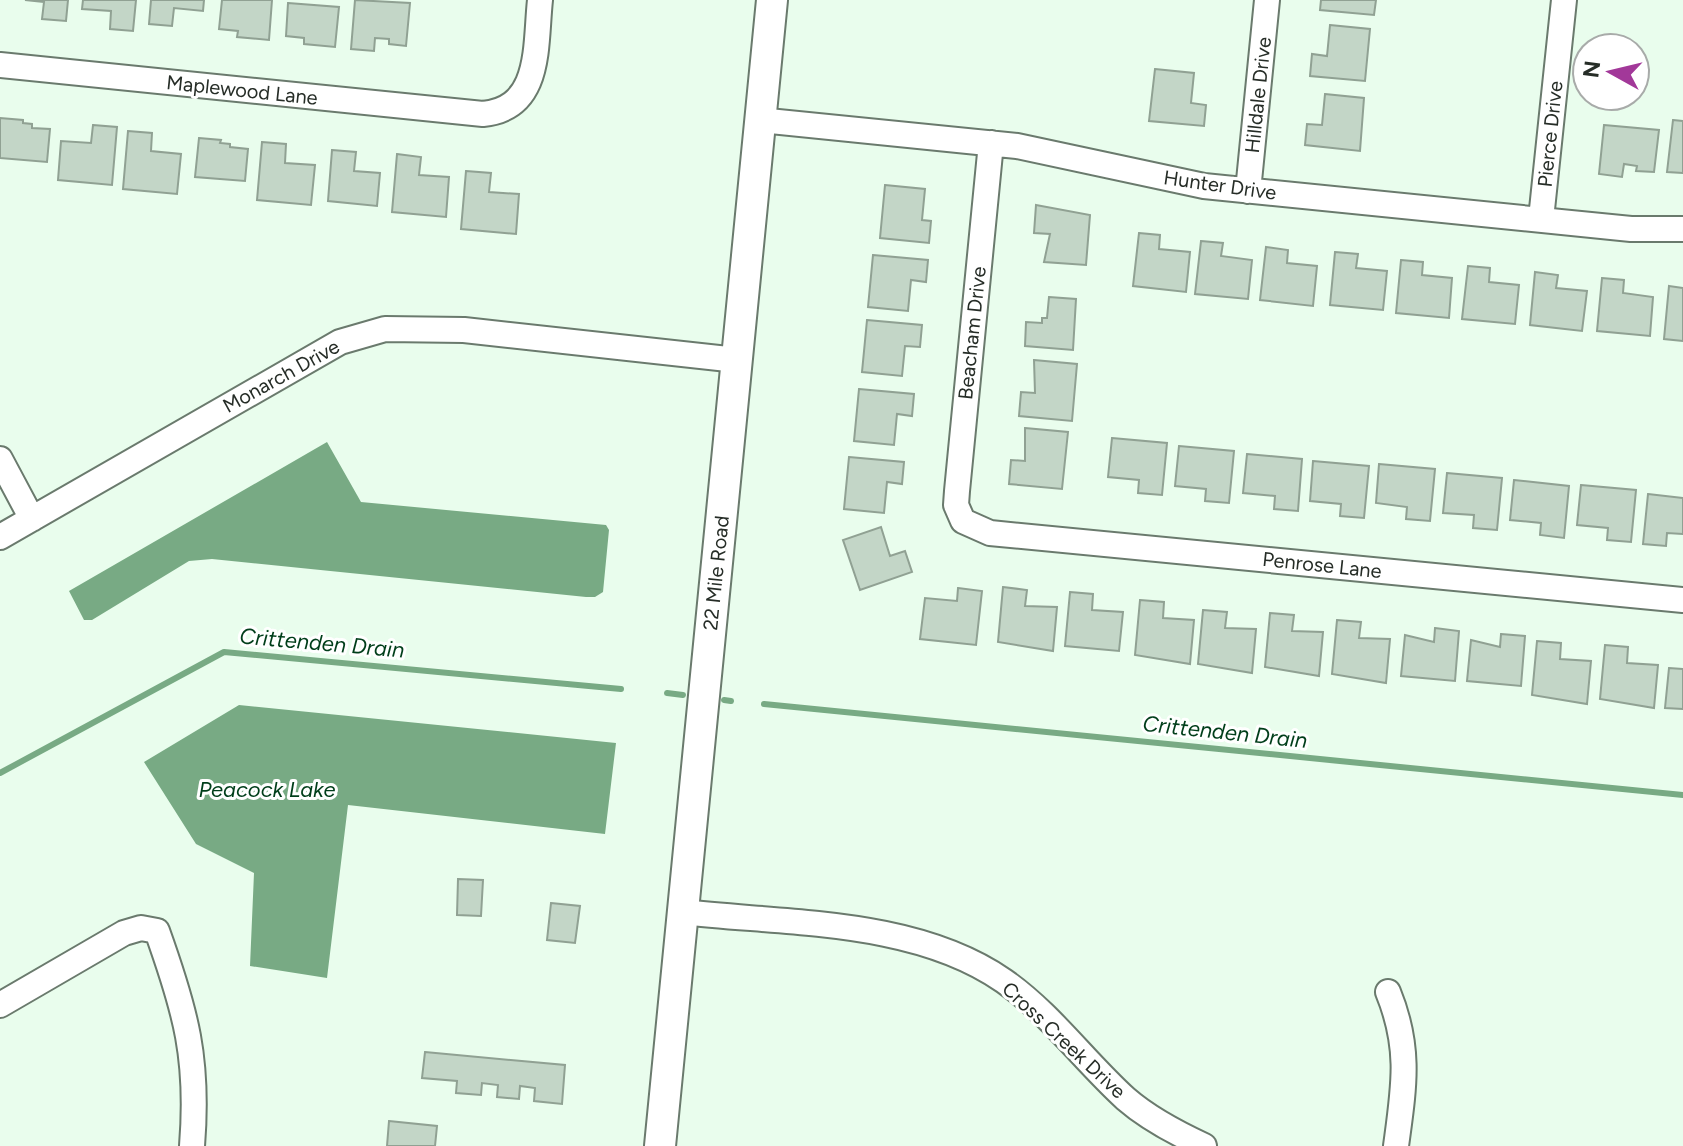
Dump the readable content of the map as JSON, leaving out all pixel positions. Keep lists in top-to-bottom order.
{
  "streets": {
    "street": [
      "Maplewood Lane",
      "Hilldale Drive",
      "Pierce Drive",
      "Hunter Drive",
      "Beacham Drive",
      "Monarch Drive",
      "Penrose Lane",
      "22 Mile Road",
      "Cross Creek Drive"
    ]
  },
  "crossings": [
    ["Hilldale Drive", "Hunter Drive"],
    ["Pierce Drive", "Hunter Drive"],
    ["Hunter Drive", "Beacham Drive"],
    ["Hunter Drive", "22 Mile Road"],
    ["Beacham Drive", "Penrose Lane"],
    ["Monarch Drive", "22 Mile Road"],
    ["22 Mile Road", "Cross Creek Drive"]
  ],
  "water": ["Crittenden Drain", "Peacock Lake"],
  "north": "left"
}
